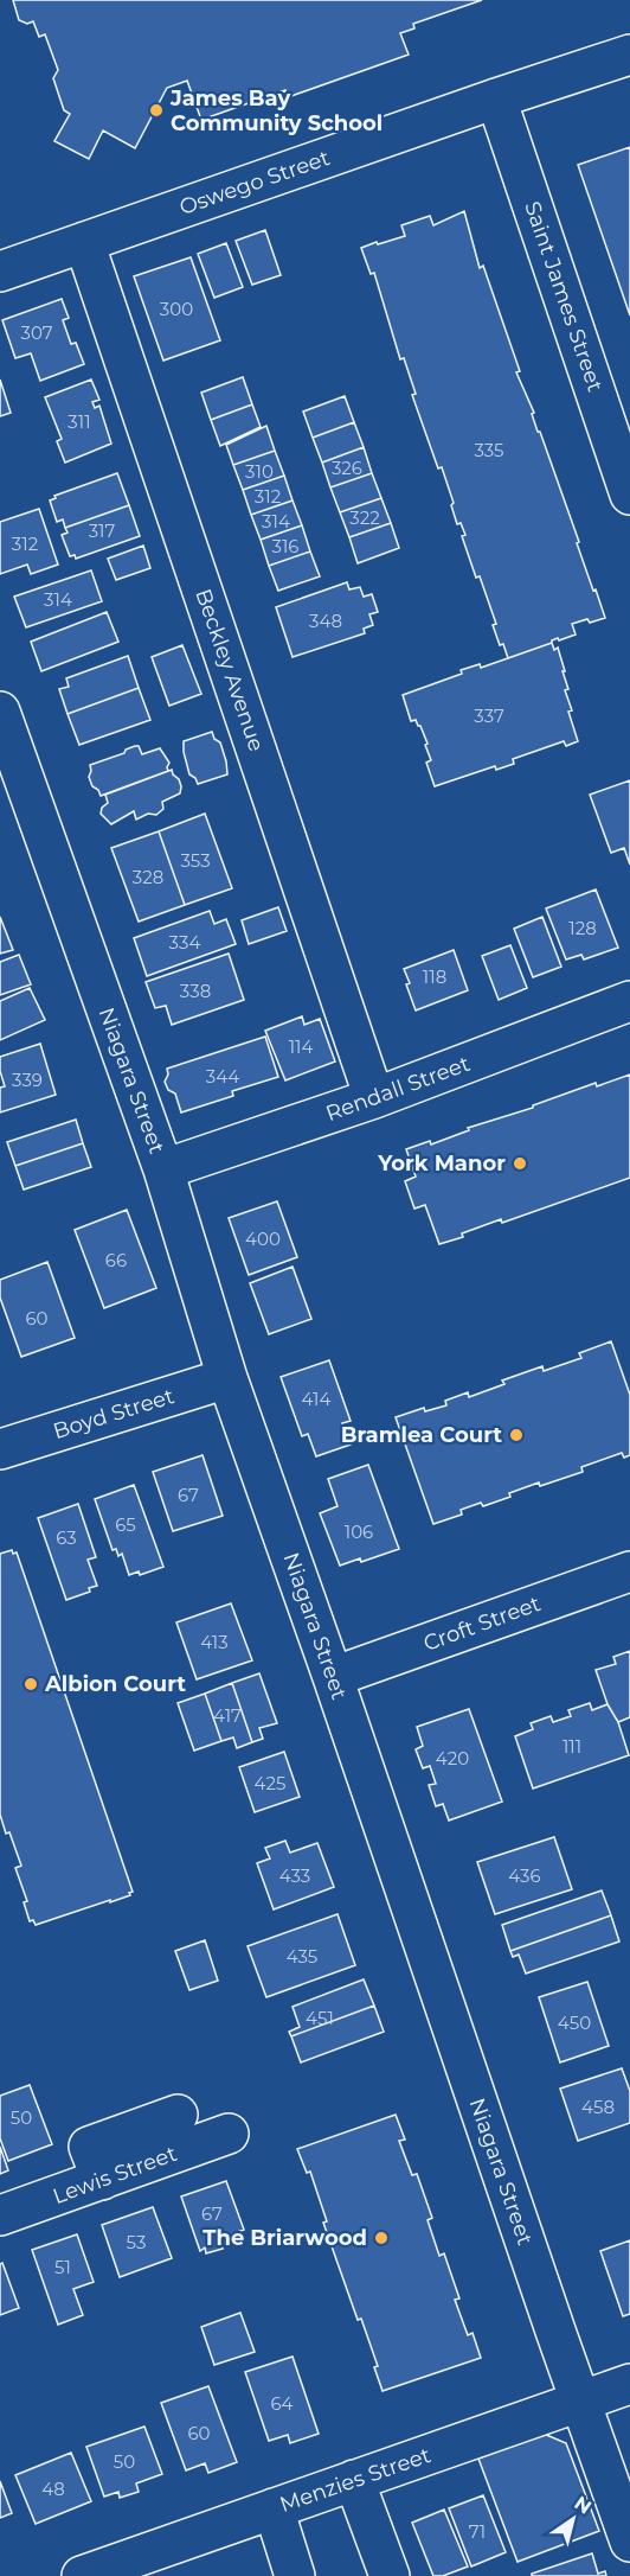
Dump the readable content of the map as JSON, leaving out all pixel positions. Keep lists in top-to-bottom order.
{
  "streets": {
    "street": [
      "Oswego Street",
      "Saint James Street",
      "Beckley Avenue",
      "Niagara Street",
      "Rendall Street",
      "Boyd Street",
      "Croft Street",
      "Lewis Street",
      "Menzies Street"
    ]
  },
  "crossings": [
    ["Oswego Street", "Saint James Street"],
    ["Oswego Street", "Beckley Avenue"],
    ["Beckley Avenue", "Rendall Street"],
    ["Niagara Street", "Rendall Street"],
    ["Niagara Street", "Boyd Street"],
    ["Niagara Street", "Croft Street"],
    ["Niagara Street", "Menzies Street"]
  ],
  "places": [
    "James Bay Community School",
    "York Manor",
    "Bramlea Court",
    "Albion Court",
    "The Briarwood"
  ],
  "house_numbers": [
    "300",
    "307",
    "311",
    "335",
    "326",
    "310",
    "312",
    "322",
    "314",
    "317",
    "312",
    "316",
    "314",
    "348",
    "337",
    "353",
    "328",
    "128",
    "334",
    "118",
    "338",
    "114",
    "344",
    "339",
    "400",
    "66",
    "60",
    "414",
    "67",
    "65",
    "106",
    "63",
    "413",
    "417",
    "111",
    "420",
    "425",
    "433",
    "436",
    "435",
    "451",
    "450",
    "458",
    "50",
    "67",
    "53",
    "51",
    "64",
    "60",
    "50",
    "48",
    "71"
  ],
  "north": "top right"
}
